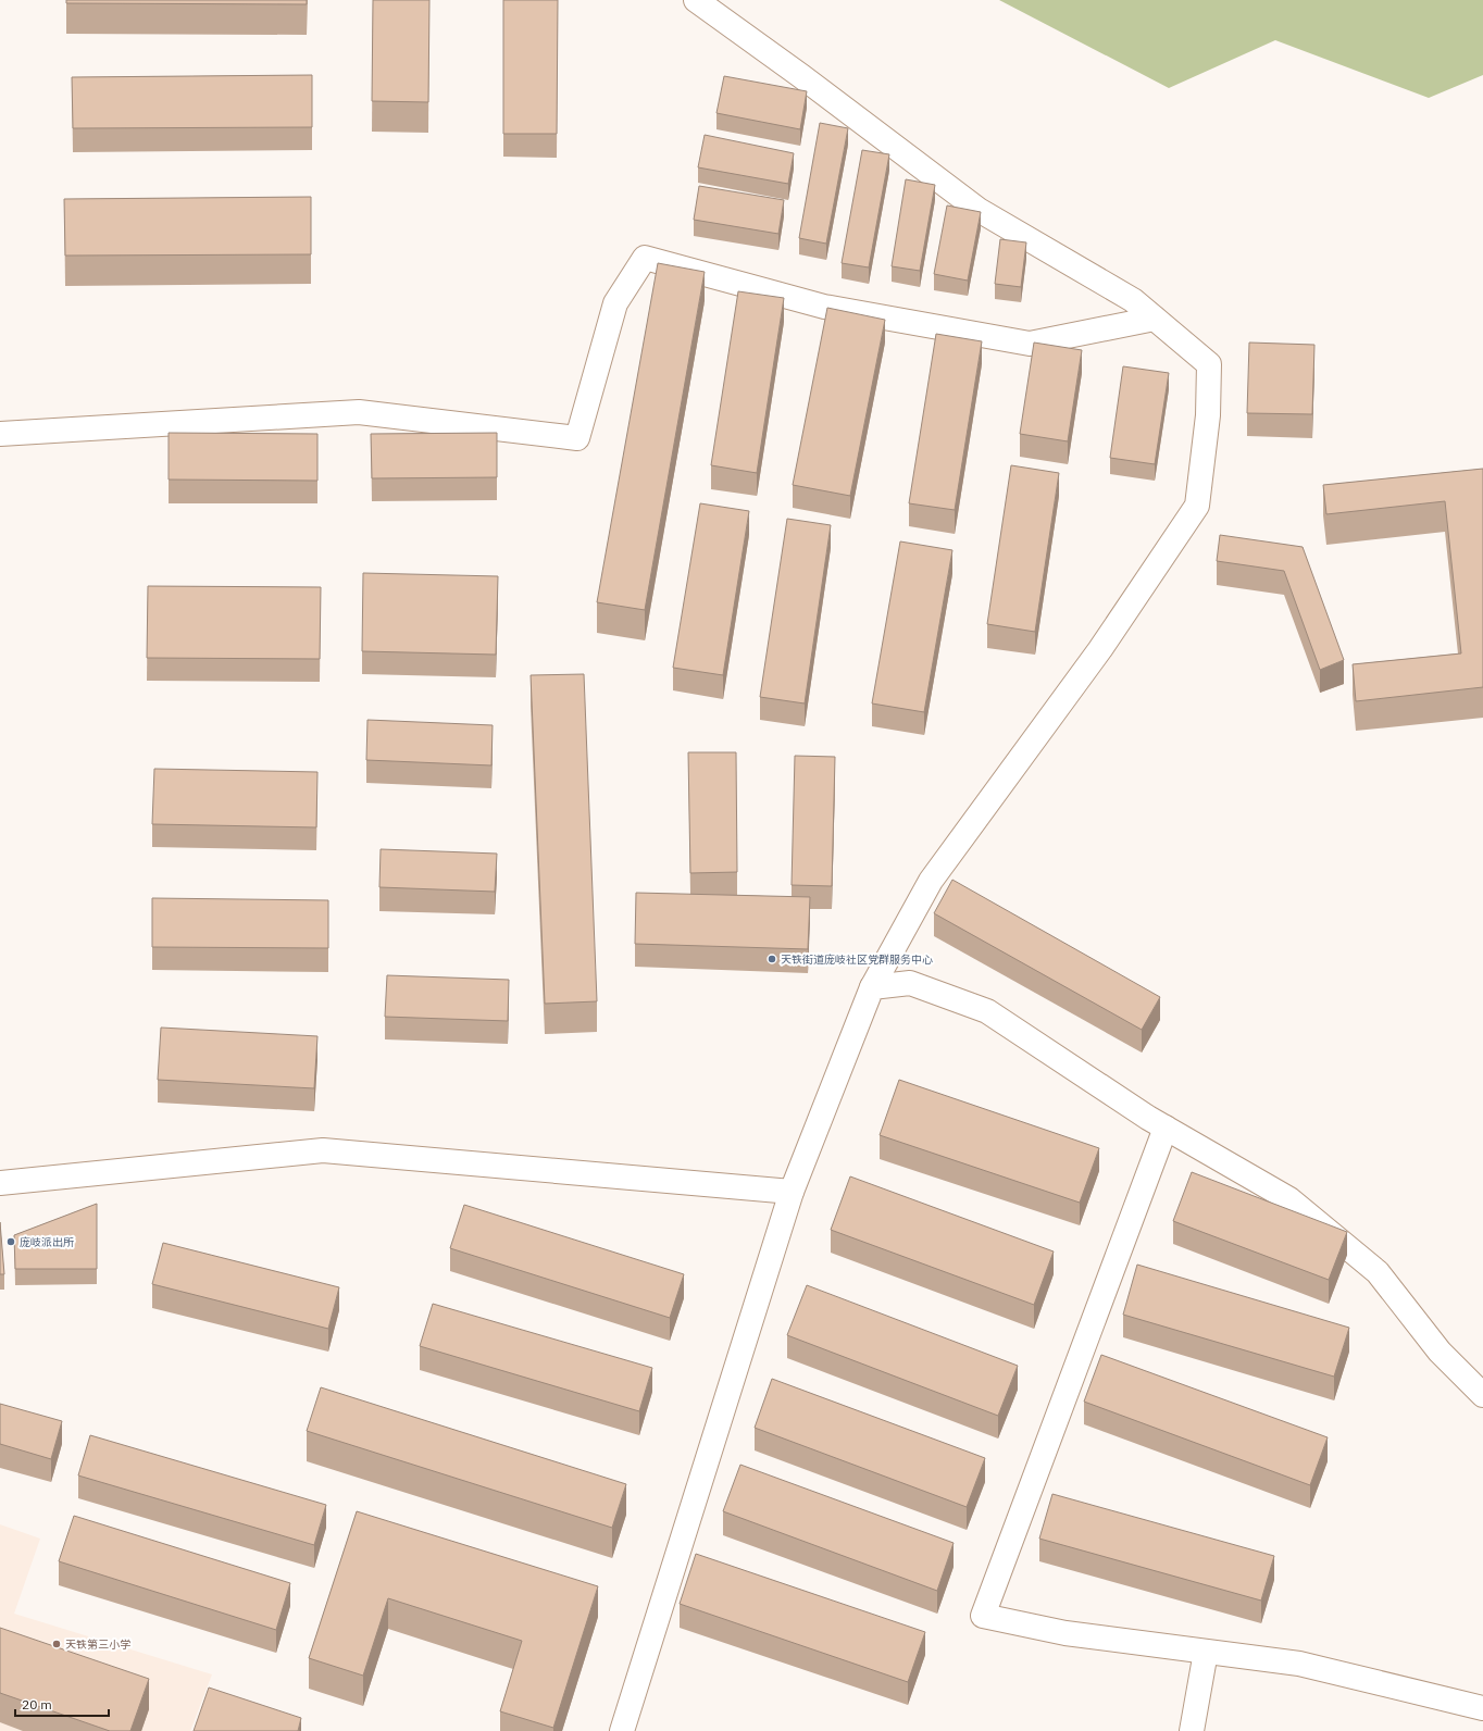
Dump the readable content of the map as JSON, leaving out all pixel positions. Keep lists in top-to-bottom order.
{
  "places": ["天铁街道庞岐社区党群服务中心", "庞岐派出所", "天铁第三小学"],
  "scale_bar": "20 m"
}
